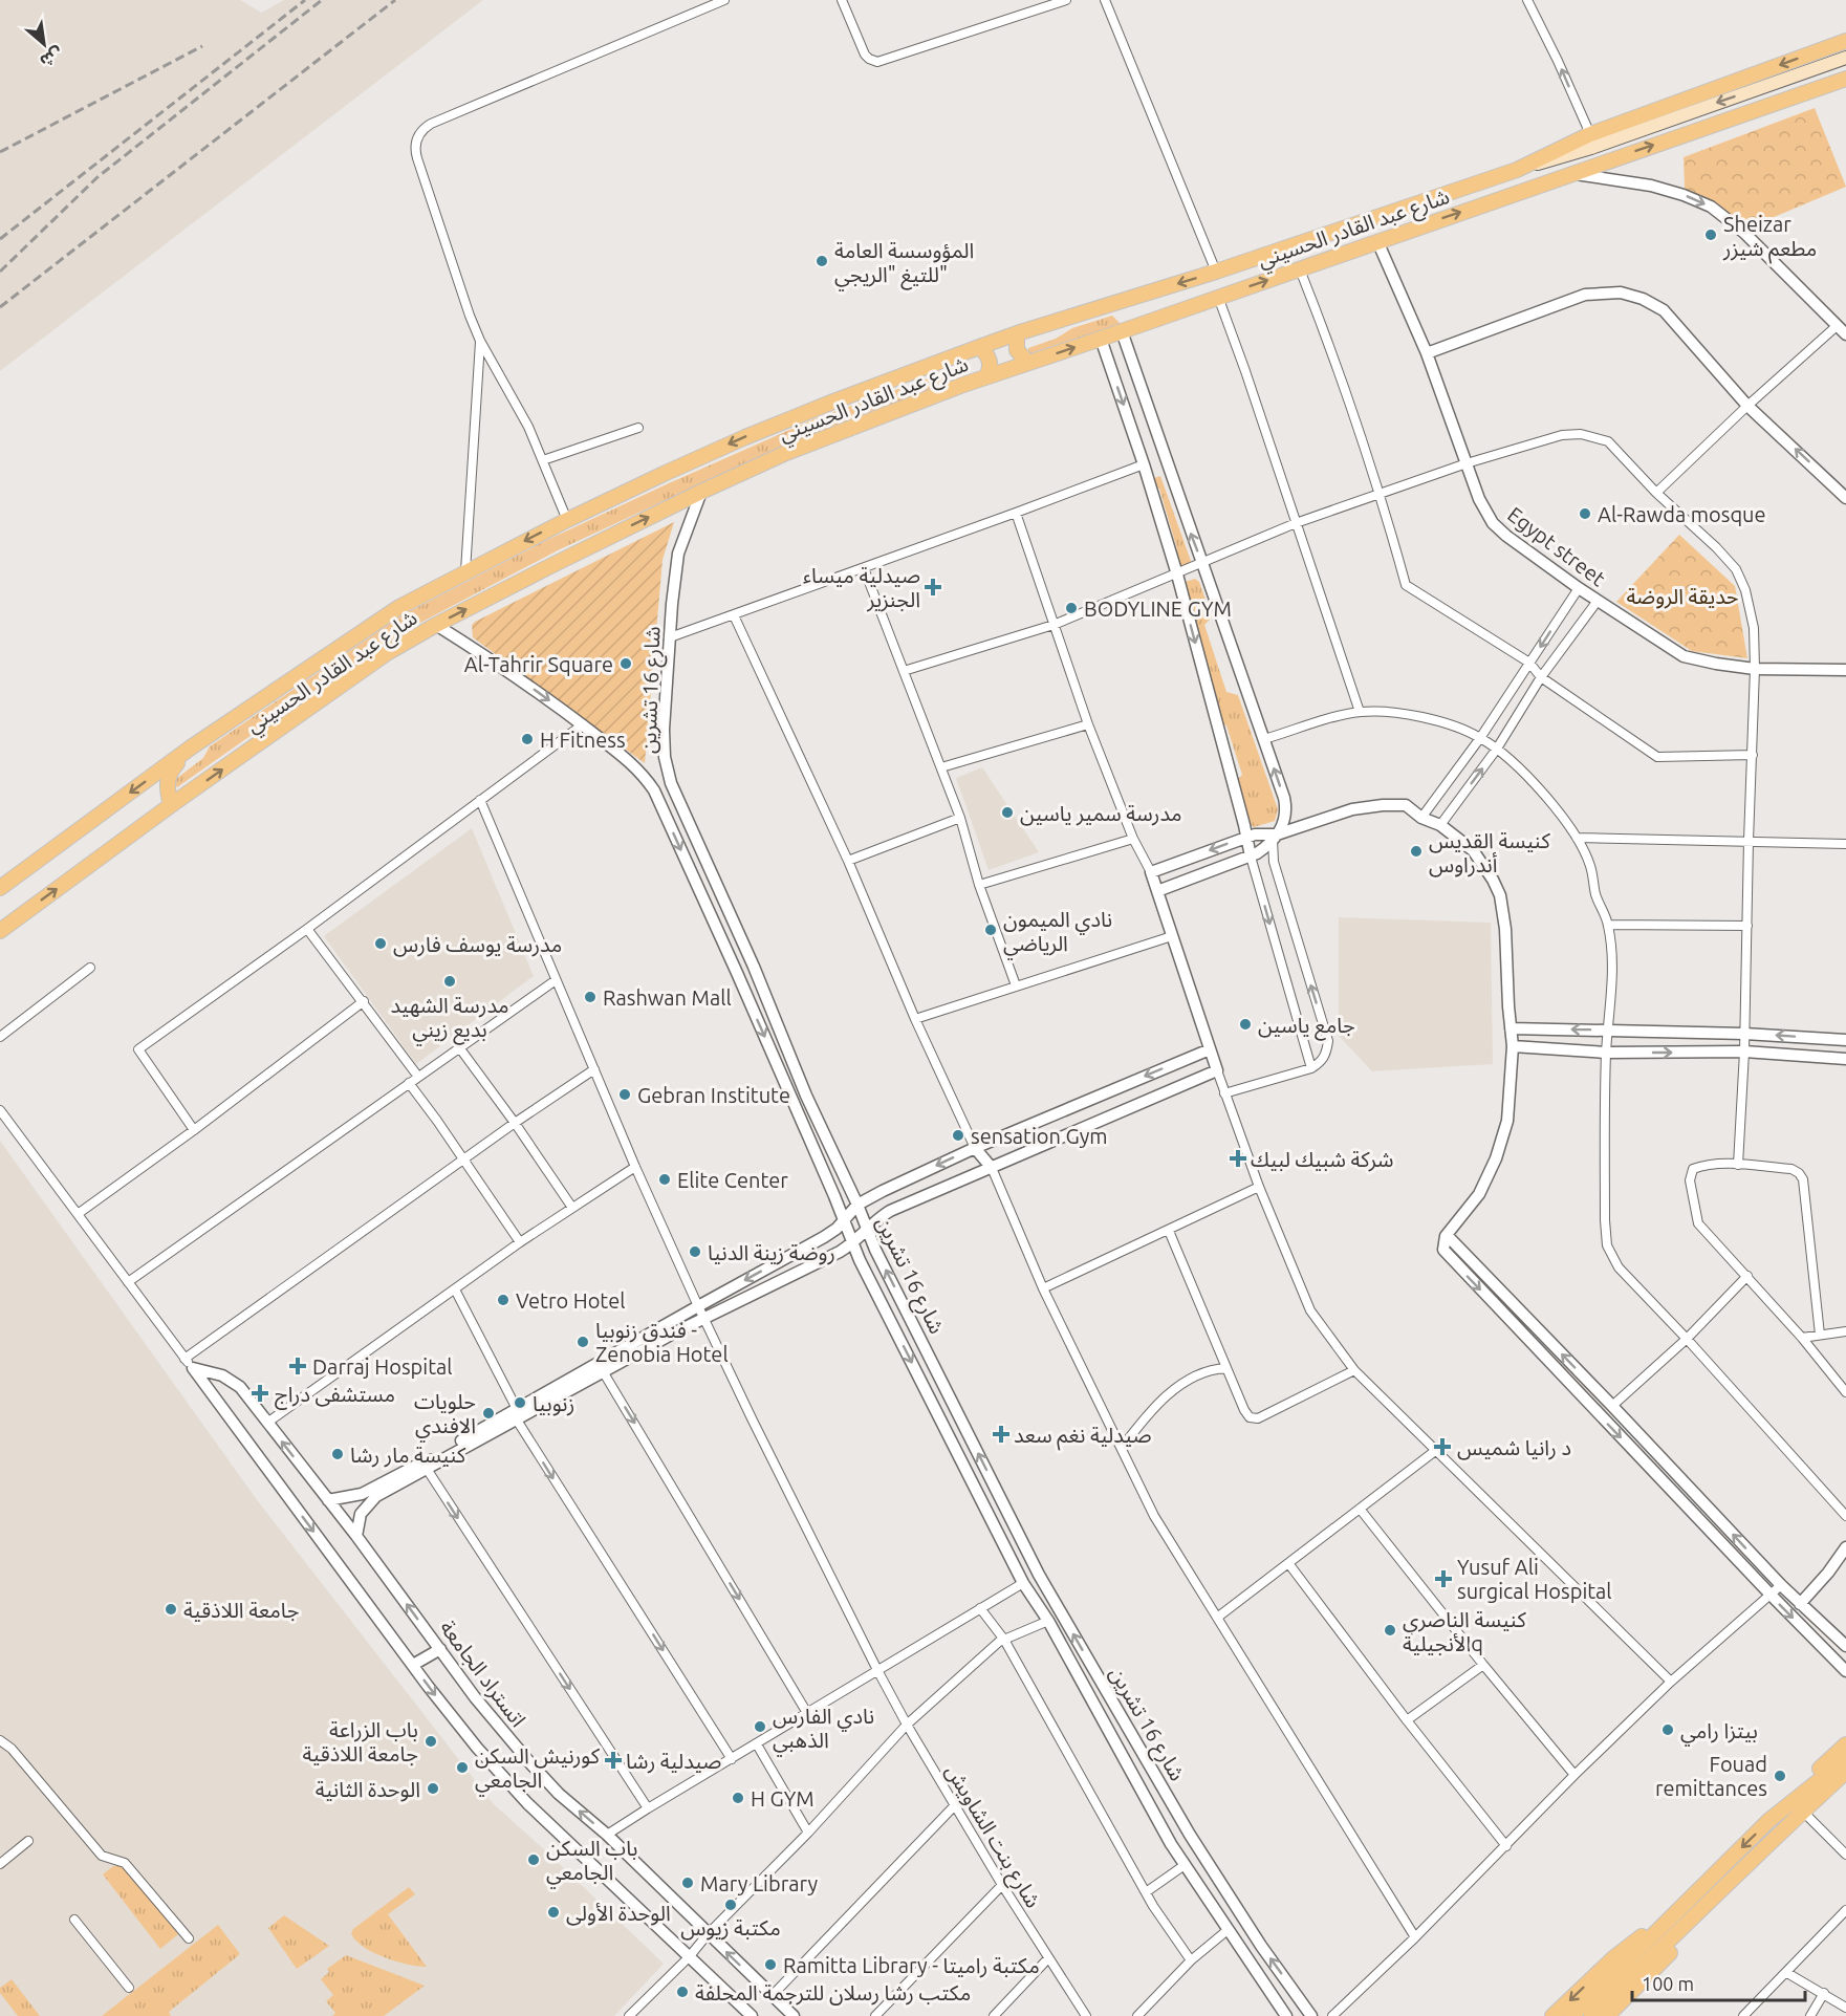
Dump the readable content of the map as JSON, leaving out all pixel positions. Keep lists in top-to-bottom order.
{
  "streets": {
    "main road": ["شارع عبد القادر الحسيني"],
    "street": [
      "Egypt street",
      "شارع 16 تشرين",
      "اتستراد الجامعة",
      "شارع بنت الشاويش"
    ]
  },
  "crossings": [
    ["شارع عبد القادر الحسيني", "Egypt street"],
    ["شارع عبد القادر الحسيني", "شارع 16 تشرين"]
  ],
  "parks": ["حديقة الروضة"],
  "places": {
    "other": [
      "Sheizar مطعم شيزر",
      "المؤوسسة العامة للتيغ \"الريجي\"",
      "Al-Rawda mosque",
      "BODYLINE GYM",
      "Al-Tahrir Square",
      "H Fitness",
      "مدرسة سمير ياسين",
      "كنيسة القديس أندراوس",
      "نادي الميمون الرياضي",
      "مدرسة يوسف فارس",
      "مدرسة الشهيد بديع زيني",
      "Rashwan Mall",
      "جامع ياسين",
      "Gebran Institute",
      "sensation Gym",
      "Elite Center",
      "روضة زينة الدنيا",
      "Vetro Hotel",
      "فندق زنوبيا - Zenobia Hotel",
      "زنوبيا",
      "حلويات الافندي",
      "كنيسة مار رشا",
      "جامعة اللاذقية",
      "كنيسة الناصري الأنجيليةq",
      "نادي الفارس الذهبي",
      "بيتزا رامي",
      "باب الزراعة جامعة اللاذقية",
      "كورنيش السكن الجامعي",
      "Fouad remittances",
      "الوحدة الثانية",
      "H GYM",
      "باب السكن الجامعي",
      "Mary Library",
      "مكتبة زيوس",
      "الوحدة الأولى",
      "Ramitta Library - مكتبة راميتا",
      "مكتب رشا رسلان للترجمة المحلفة"
    ],
    "health": [
      "صيدلية ميساء الجنزير",
      "شركة شبيك لبيك",
      "Darraj Hospital",
      "مستشفى دراج",
      "صيدلية نغم سعد",
      "د رانيا شميس",
      "Yusuf Ali surgical Hospital",
      "صيدلية رشا"
    ]
  },
  "scale_bar": "100 m",
  "north": "bottom right"
}
